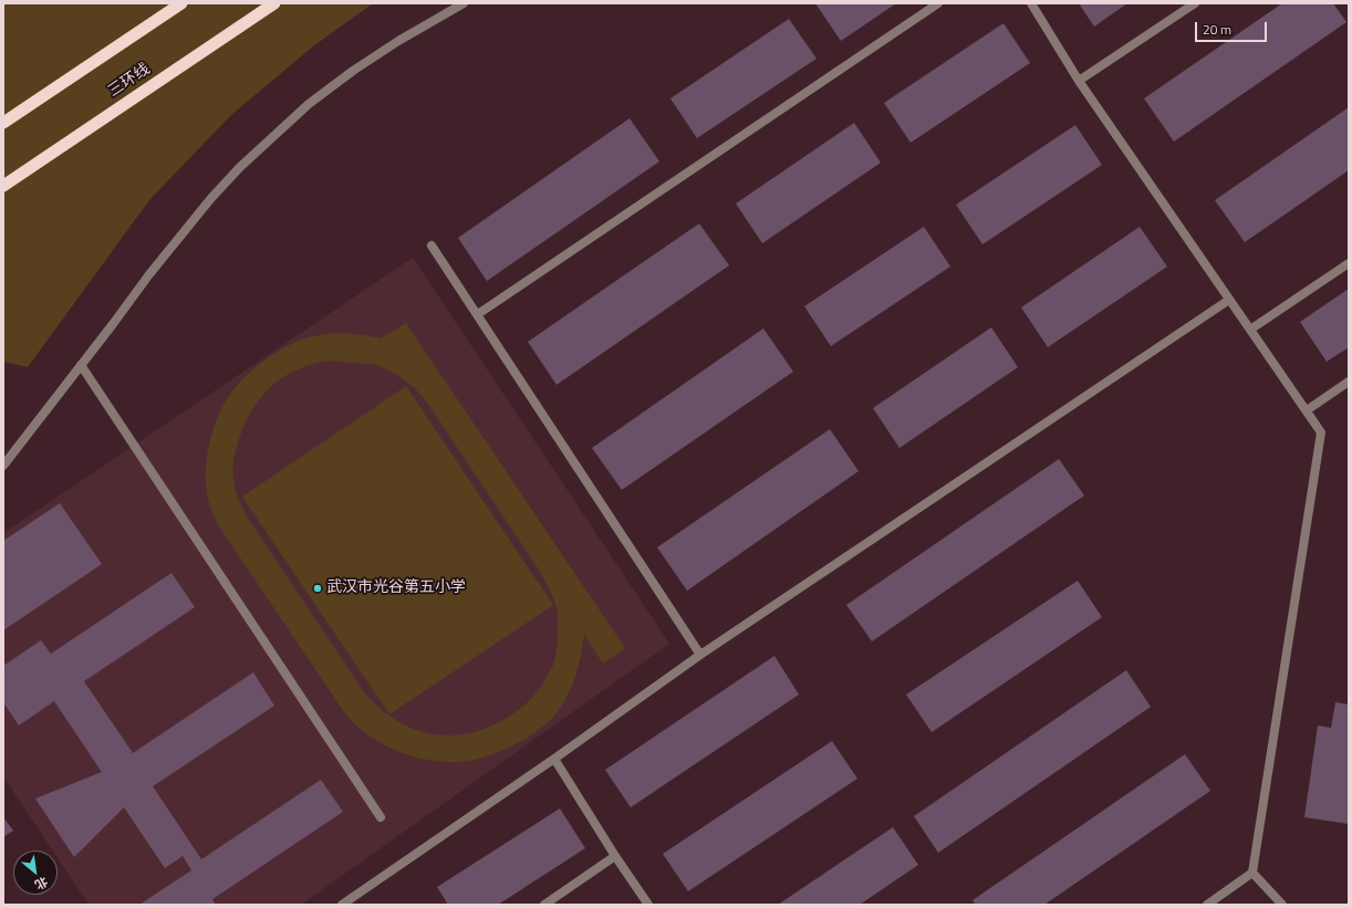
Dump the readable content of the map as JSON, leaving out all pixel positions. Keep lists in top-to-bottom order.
{
  "streets": {
    "highway": ["三环线"]
  },
  "places": ["武汉市光谷第五小学"],
  "scale_bar": "20 m",
  "north": "bottom right"
}
